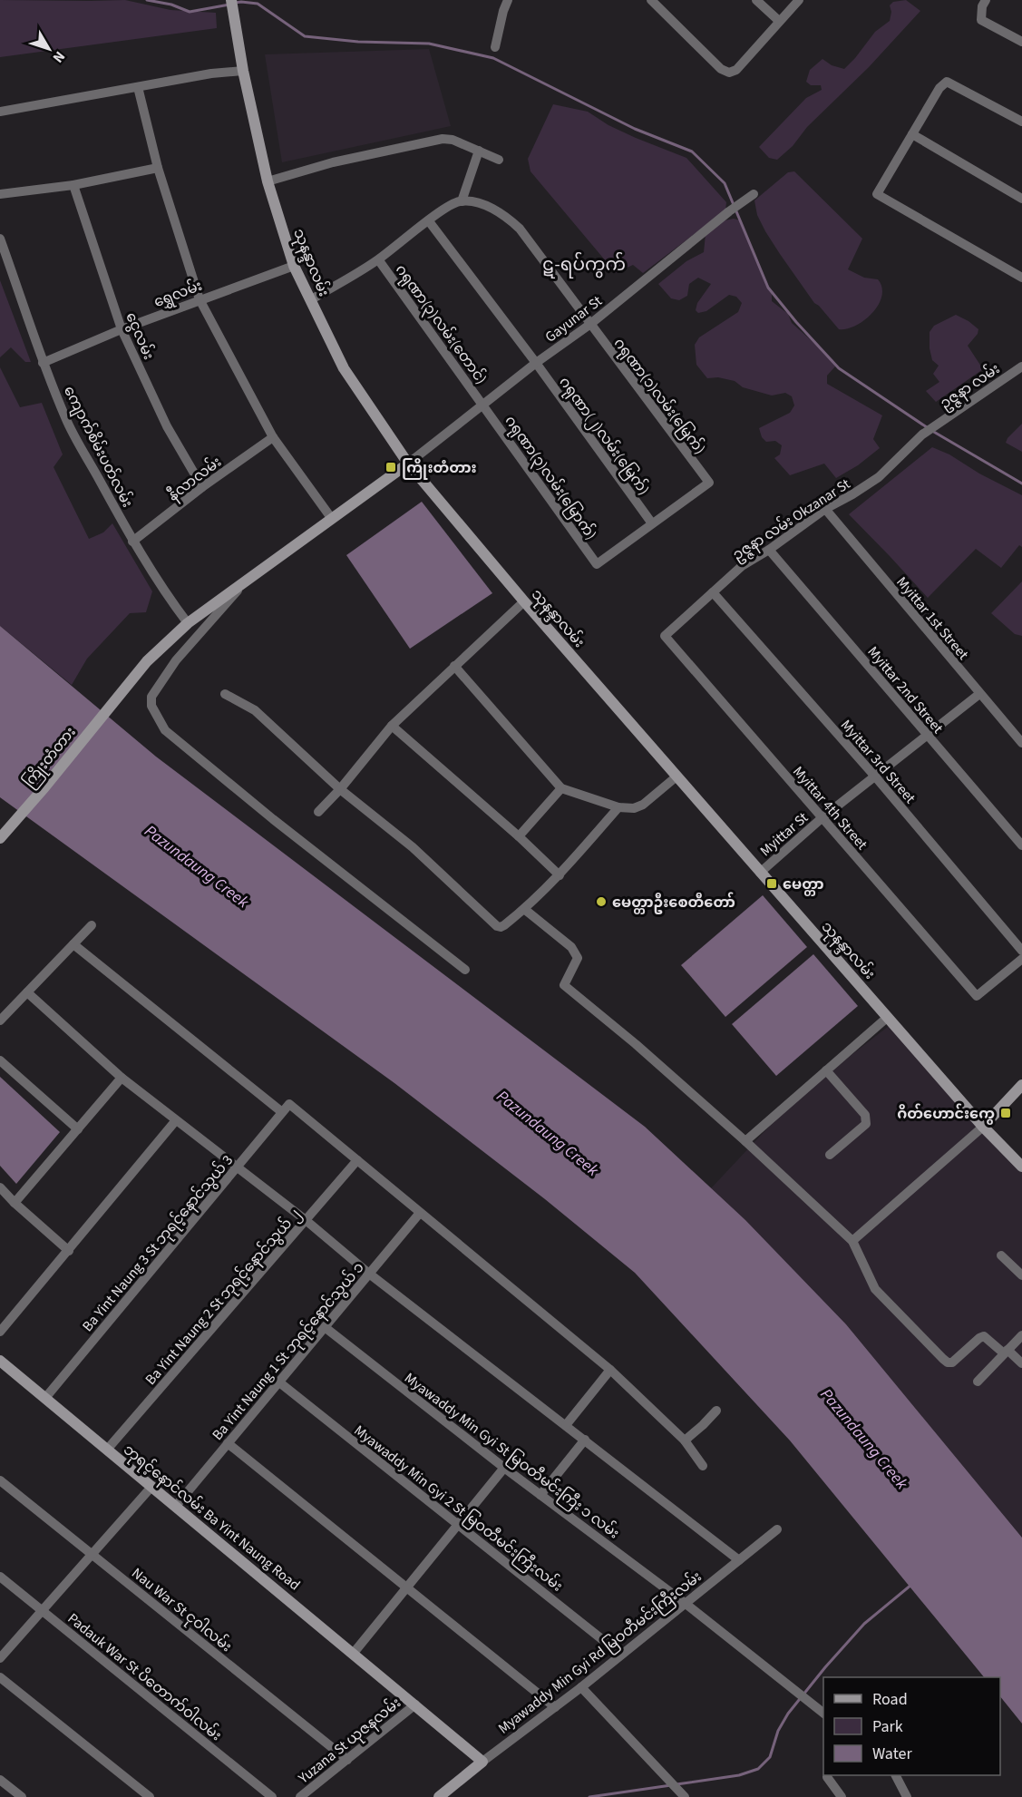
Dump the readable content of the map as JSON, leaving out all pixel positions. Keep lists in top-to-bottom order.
{
  "streets": {
    "main road": [
      "သုနန္ဒာလမ်း",
      "ကြိုးတံတား",
      "ဘုရင့်နောင်လမ်း Ba Yint Naung Road",
      "Myawaddy Min Gyi Rd မြဝတီမင်းကြီးလမ်း"
    ],
    "street": [
      "ရွှေလမ်း",
      "Gayunar St",
      "ဂရုဏာ(၃)လမ်း(တောင်)",
      "ငွေလမ်း",
      "ဥဇ္ဇနာ လမ်း",
      "ဂရုဏာ(၁)လမ်း(မြေက်)",
      "ဂရုဏာ(၂)လမ်း(မြေက်)",
      "ကျောက်စိမ်းပတ်လမ်း",
      "ဂရုဏာ(၃)လမ်း(မြောက်)",
      "နီလာလမ်း",
      "ဥဇ္ဇနာ လမ်း Okzanar St",
      "Myittar 1st Street",
      "Myittar 2nd Street",
      "Myittar 3rd Street",
      "Myittar 4th Street",
      "Myittar St",
      "Ba Yint Naung 3 St ဘုရင့်နောင်သွယ် 3",
      "Ba Yint Naung 2 St ဘုရင့်နောင်သွယ် ၂",
      "Ba Yint Naung 1 St ဘုရင့်နောင်သွယ် ၁",
      "Myawaddy Min Gyi St မြဝတီမင်းကြီး ၁ လမ်း",
      "Myawaddy Min Gyi 2 St မြဝတီမင်းကြီးလမ်း",
      "Nau War St ငုဝါလမ်း",
      "Padauk War St ပိတောက်ဝါလမ်း",
      "Yuzana St ယုဇနလမ်း"
    ]
  },
  "crossings": [
    ["သုနန္ဒာလမ်း", "ရွှေလမ်း"],
    ["သုနန္ဒာလမ်း", "Gayunar St"],
    ["သုနန္ဒာလမ်း", "ကြိုးတံတား"],
    ["သုနန္ဒာလမ်း", "Myittar St"],
    ["ရွှေလမ်း", "ငွေလမ်း"],
    ["ရွှေလမ်း", "ကျောက်စိမ်းပတ်လမ်း"],
    ["Gayunar St", "ဂရုဏာ(၃)လမ်း(တောင်)"],
    ["Gayunar St", "ဂရုဏာ(၁)လမ်း(မြေက်)"],
    ["Gayunar St", "ဂရုဏာ(၂)လမ်း(မြေက်)"],
    ["Gayunar St", "ဂရုဏာ(၃)လမ်း(မြောက်)"],
    ["Gayunar St", "ကြိုးတံတား"],
    ["ဂရုဏာ(၃)လမ်း(တောင်)", "ဂရုဏာ(၃)လမ်း(မြောက်)"],
    ["ငွေလမ်း", "နီလာလမ်း"],
    ["ဥဇ္ဇနာ လမ်း", "ဥဇ္ဇနာ လမ်း Okzanar St"],
    ["ဂရုဏာ(၁)လမ်း(မြေက်)", "ဂရုဏာ(၂)လမ်း(မြေက်)"],
    ["ဂရုဏာ(၁)လမ်း(မြေက်)", "ဂရုဏာ(၃)လမ်း(မြောက်)"],
    ["ဂရုဏာ(၂)လမ်း(မြေက်)", "ဂရုဏာ(၃)လမ်း(မြောက်)"],
    ["ကျောက်စိမ်းပတ်လမ်း", "နီလာလမ်း"],
    ["ကျောက်စိမ်းပတ်လမ်း", "ကြိုးတံတား"],
    ["ဥဇ္ဇနာ လမ်း Okzanar St", "Myittar 1st Street"],
    ["ဥဇ္ဇနာ လမ်း Okzanar St", "Myittar 2nd Street"],
    ["ဥဇ္ဇနာ လမ်း Okzanar St", "Myittar 3rd Street"],
    ["ဥဇ္ဇနာ လမ်း Okzanar St", "Myittar 4th Street"],
    ["Myittar 1st Street", "Myittar St"],
    ["Myittar 2nd Street", "Myittar St"],
    ["Myittar 3rd Street", "Myittar St"],
    ["Myittar 4th Street", "Myittar St"],
    ["Ba Yint Naung 3 St ဘုရင့်နောင်သွယ် 3", "Ba Yint Naung 2 St ဘုရင့်နောင်သွယ် ၂"],
    ["Ba Yint Naung 3 St ဘုရင့်နောင်သွယ် 3", "ဘုရင့်နောင်လမ်း Ba Yint Naung Road"],
    ["Ba Yint Naung 2 St ဘုရင့်နောင်သွယ် ၂", "ဘုရင့်နောင်လမ်း Ba Yint Naung Road"],
    ["Ba Yint Naung 1 St ဘုရင့်နောင်သွယ် ၁", "Myawaddy Min Gyi St မြဝတီမင်းကြီး ၁ လမ်း"],
    ["Ba Yint Naung 1 St ဘုရင့်နောင်သွယ် ၁", "Myawaddy Min Gyi 2 St မြဝတီမင်းကြီးလမ်း"],
    ["Ba Yint Naung 1 St ဘုရင့်နောင်သွယ် ၁", "ဘုရင့်နောင်လမ်း Ba Yint Naung Road"],
    ["Myawaddy Min Gyi St မြဝတီမင်းကြီး ၁ လမ်း", "Myawaddy Min Gyi Rd မြဝတီမင်းကြီးလမ်း"],
    ["Myawaddy Min Gyi 2 St မြဝတီမင်းကြီးလမ်း", "Myawaddy Min Gyi Rd မြဝတီမင်းကြီးလမ်း"],
    ["ဘုရင့်နောင်လမ်း Ba Yint Naung Road", "Myawaddy Min Gyi Rd မြဝတီမင်းကြီးလမ်း"],
    ["ဘုရင့်နောင်လမ်း Ba Yint Naung Road", "Yuzana St ယုဇနလမ်း"],
    ["Nau War St ငုဝါလမ်း", "Yuzana St ယုဇနလမ်း"]
  ],
  "districts": ["ဋ-ရပ်ကွက်"],
  "water": ["Pazundaung Creek"],
  "places": {
    "transit": ["ကြိုးတံတား", "မေတ္တာ", "ဂိတ်ဟောင်းကွေ"],
    "other": ["မေတ္တာဦးစေတီတော်"]
  },
  "legend": ["Road", "Park", "Water"],
  "north": "bottom right"
}
